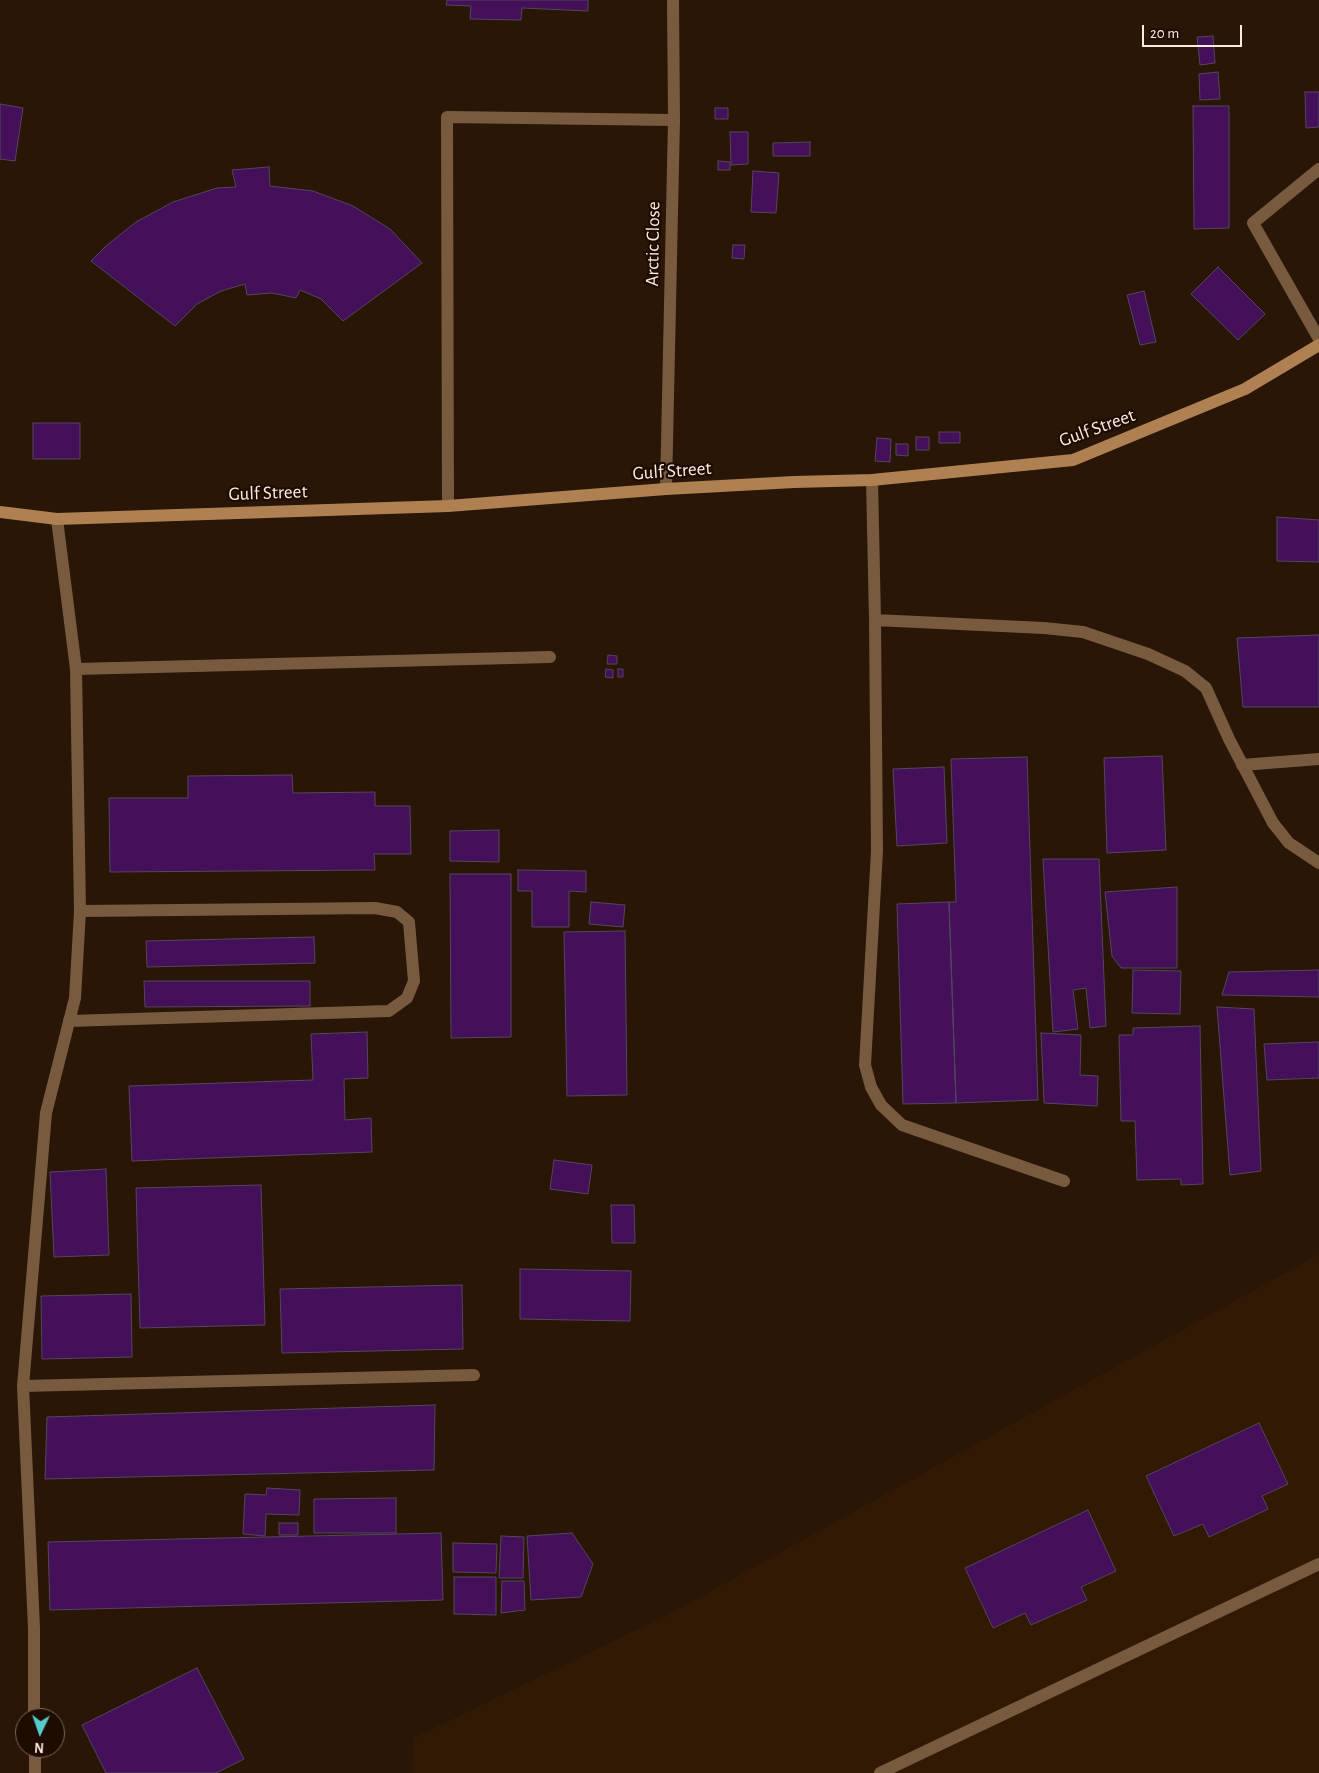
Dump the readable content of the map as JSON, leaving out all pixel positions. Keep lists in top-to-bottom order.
{
  "streets": {
    "street": ["Arctic Close", "Gulf Street"]
  },
  "crossings": [
    ["Arctic Close", "Gulf Street"]
  ],
  "scale_bar": "20 m",
  "north": "bottom"
}
